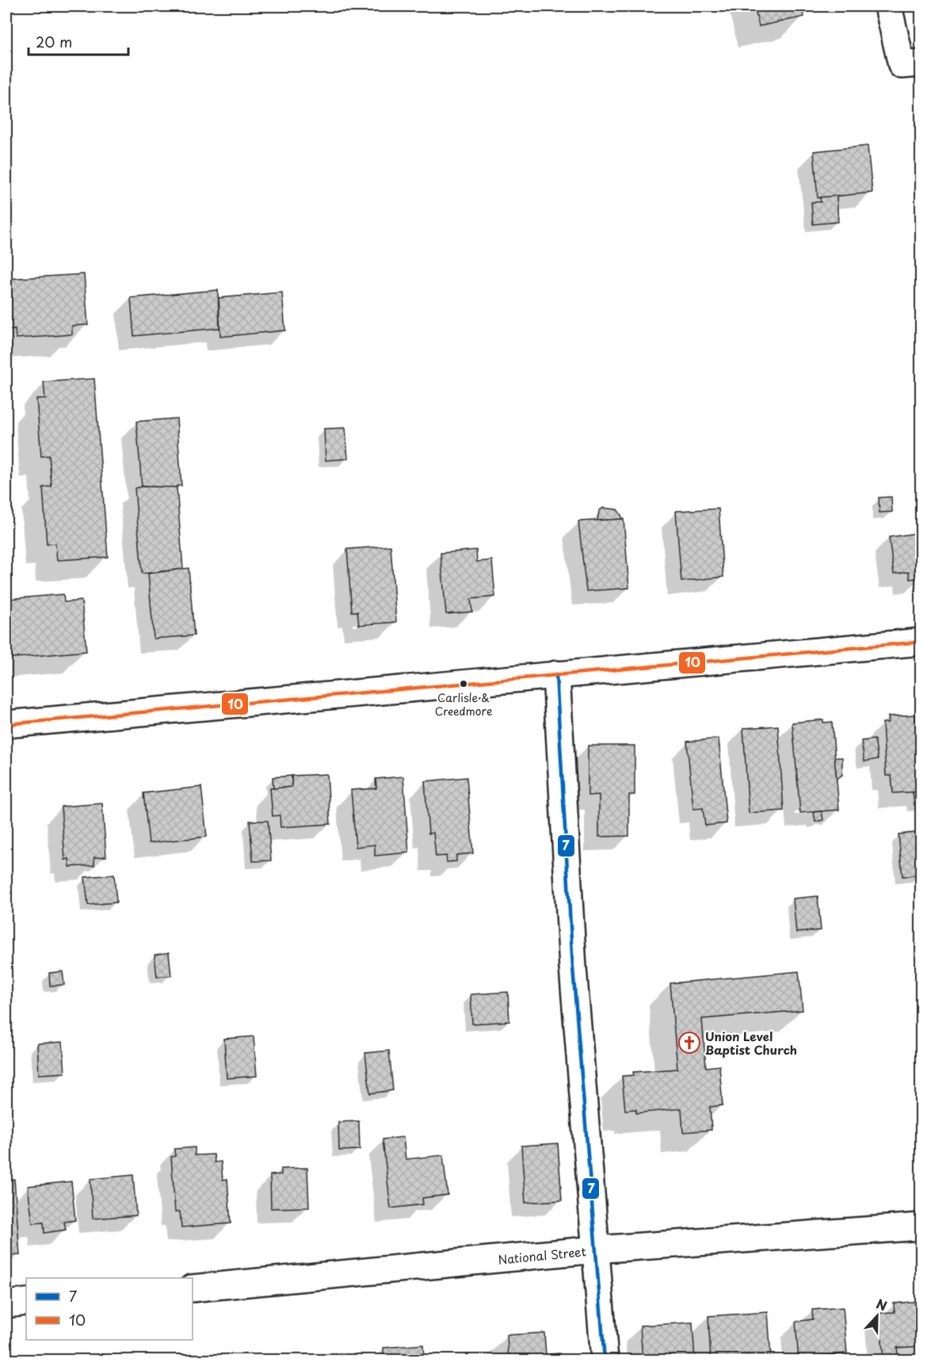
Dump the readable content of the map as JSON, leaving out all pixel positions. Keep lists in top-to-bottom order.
{
  "streets": {
    "street": ["National Street"]
  },
  "places": {
    "other": ["Carlisle & Creedmore"],
    "church": ["Union Level Baptist Church"]
  },
  "lines": ["transit line 10", "transit line 7"],
  "legend": ["7", "10"],
  "scale_bar": "20 m",
  "north": "top"
}
